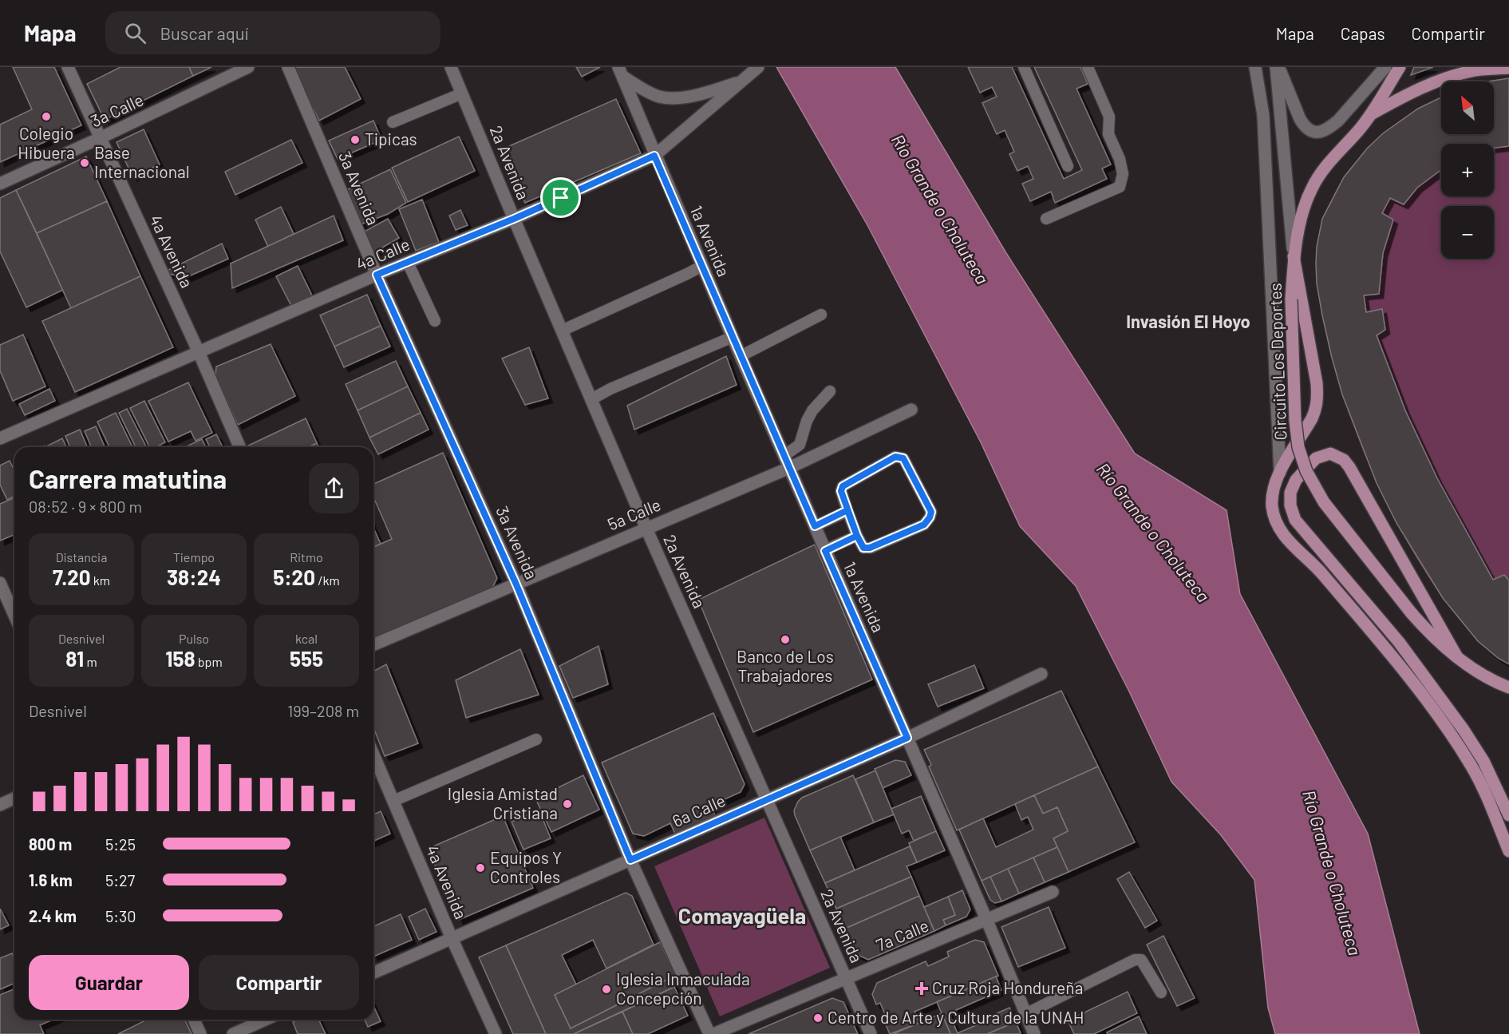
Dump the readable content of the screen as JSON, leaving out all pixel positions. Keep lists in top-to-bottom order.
{
  "streets": {
    "main road": ["Circuito Los Deportes"],
    "street": [
      "3a Calle",
      "2a Avenida",
      "3a Avenida",
      "1a Avenida",
      "4a Avenida",
      "4a Calle",
      "5a Calle",
      "6a Calle",
      "7a Calle"
    ]
  },
  "crossings": [
    ["3a Calle", "4a Avenida"],
    ["2a Avenida", "4a Calle"],
    ["2a Avenida", "5a Calle"],
    ["2a Avenida", "6a Calle"],
    ["2a Avenida", "7a Calle"],
    ["3a Avenida", "4a Calle"],
    ["3a Avenida", "5a Calle"],
    ["3a Avenida", "6a Calle"],
    ["1a Avenida", "4a Calle"],
    ["1a Avenida", "5a Calle"],
    ["1a Avenida", "6a Calle"],
    ["1a Avenida", "7a Calle"],
    ["4a Avenida", "4a Calle"],
    ["4a Avenida", "6a Calle"]
  ],
  "districts": ["Invasión El Hoyo", "Comayagüela"],
  "water": ["Río Grande o Choluteca"],
  "places": {
    "other": [
      "Colegio Hibuera",
      "Tipicas",
      "Base Internacional",
      "Banco de Los Trabajadores",
      "Iglesia Amistad Cristiana",
      "Equipos Y Controles",
      "Iglesia Inmaculada Concepción",
      "Centro de Arte y Cultura de la UNAH"
    ],
    "health": ["Cruz Roja Hondureña"]
  },
  "north": "top left",
  "page": {
    "header": "Mapa",
    "search": "Buscar aquí",
    "nav": ["Mapa", "Capas", "Compartir"],
    "map_buttons": ["+", "−"],
    "heading": ["Carrera matutina", "08:52 · 9 × 800 m"],
    "stats": [
      ["Distancia", "7.20 km"],
      ["Tiempo", "38:24"],
      ["Ritmo", "5:20 /km"],
      ["Desnivel", "81 m"],
      ["Pulso", "158 bpm"],
      ["kcal", "555"]
    ],
    "chart": ["Desnivel", "199–208 m"],
    "list": [
      {
        "name": "800 m",
        "note": "5:25"
      },
      {
        "name": "1.6 km",
        "note": "5:27"
      },
      {
        "name": "2.4 km",
        "note": "5:30"
      }
    ],
    "buttons": ["Guardar", "Compartir"]
  }
}
